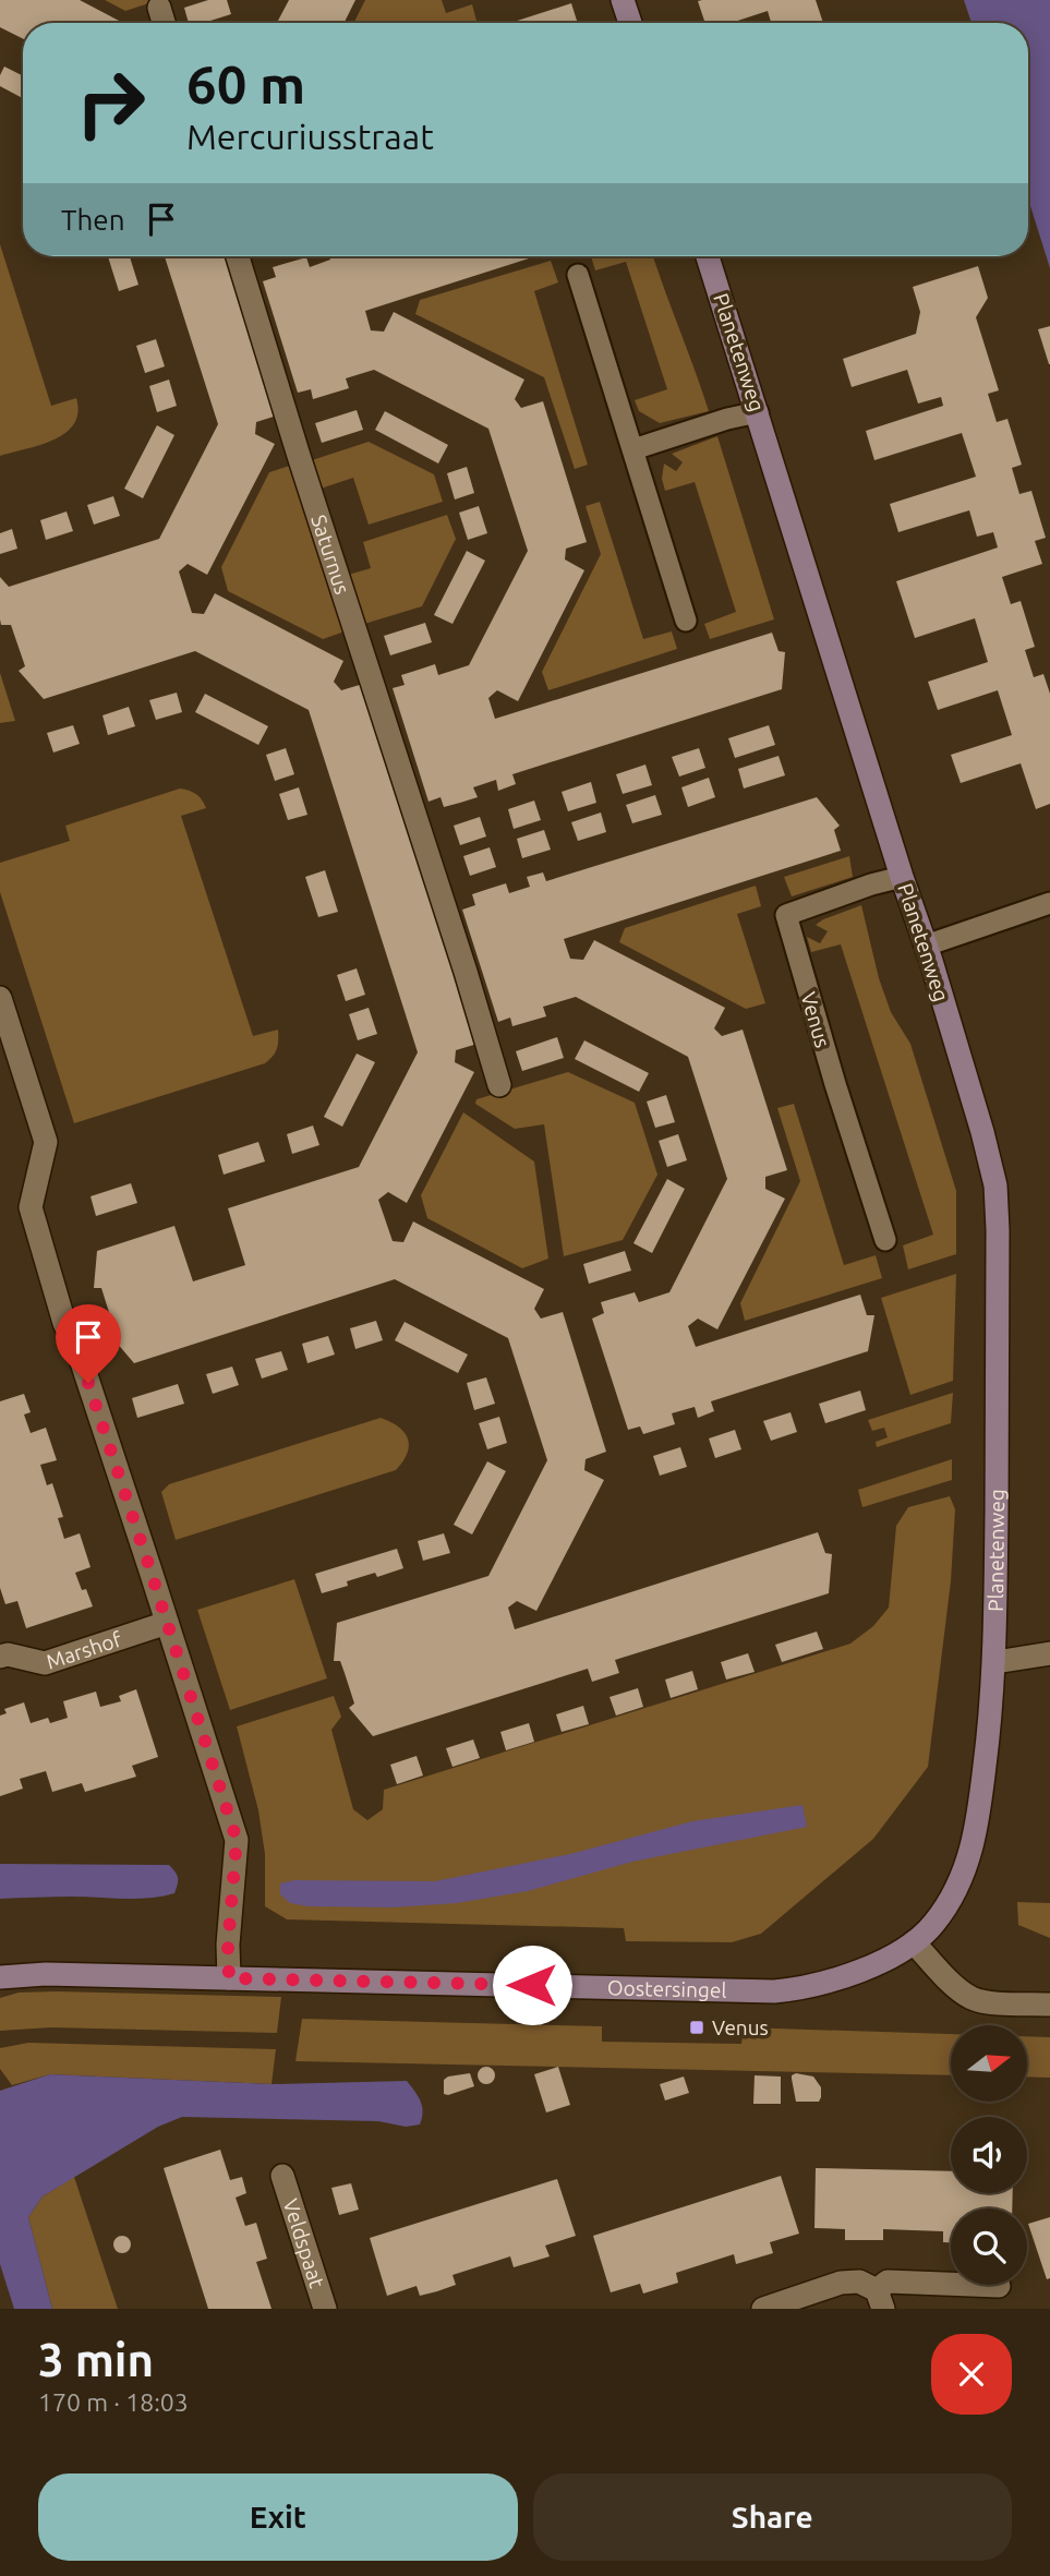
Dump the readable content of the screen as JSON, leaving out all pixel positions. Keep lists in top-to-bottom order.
{
  "streets": {
    "street": [
      "Planetenweg",
      "Saturnus",
      "Marshof",
      "Oostersingel",
      "Veldspaat"
    ],
    "lane": ["Venus"]
  },
  "crossings": [
    ["Planetenweg", "Venus"],
    ["Planetenweg", "Oostersingel"]
  ],
  "places": {
    "transit": ["Venus"]
  },
  "north": "right",
  "page": {
    "turn": ["60 m", "Mercuriusstraat"],
    "then": "Then",
    "heading": ["3 min", "170 m · 18:03"],
    "buttons": ["Exit", "Share"]
  }
}
